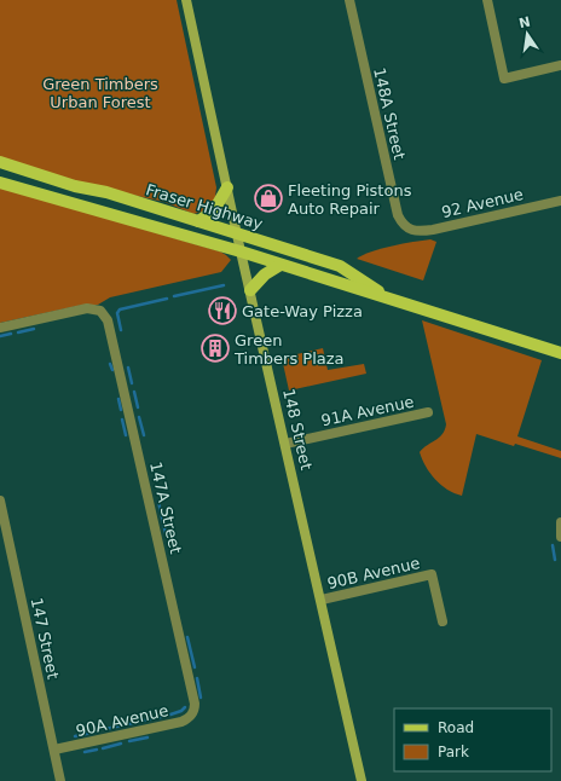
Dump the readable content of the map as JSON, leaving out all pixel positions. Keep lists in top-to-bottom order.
{
  "streets": {
    "main road": ["Fraser Highway"],
    "street": [
      "148A Street",
      "92 Avenue",
      "91A Avenue",
      "148 Street",
      "147A Street",
      "90B Avenue",
      "147 Street",
      "90A Avenue"
    ]
  },
  "crossings": [
    ["148A Street", "92 Avenue"],
    ["Fraser Highway", "148 Street"],
    ["91A Avenue", "148 Street"],
    ["148 Street", "90B Avenue"],
    ["147A Street", "90A Avenue"],
    ["147 Street", "90A Avenue"]
  ],
  "parks": ["Green Timbers Urban Forest"],
  "places": {
    "shop": ["Fleeting Pistons Auto Repair"],
    "restaurant": ["Gate-Way Pizza"],
    "building": ["Green Timbers Plaza"]
  },
  "legend": ["Road", "Park"],
  "north": "top"
}
